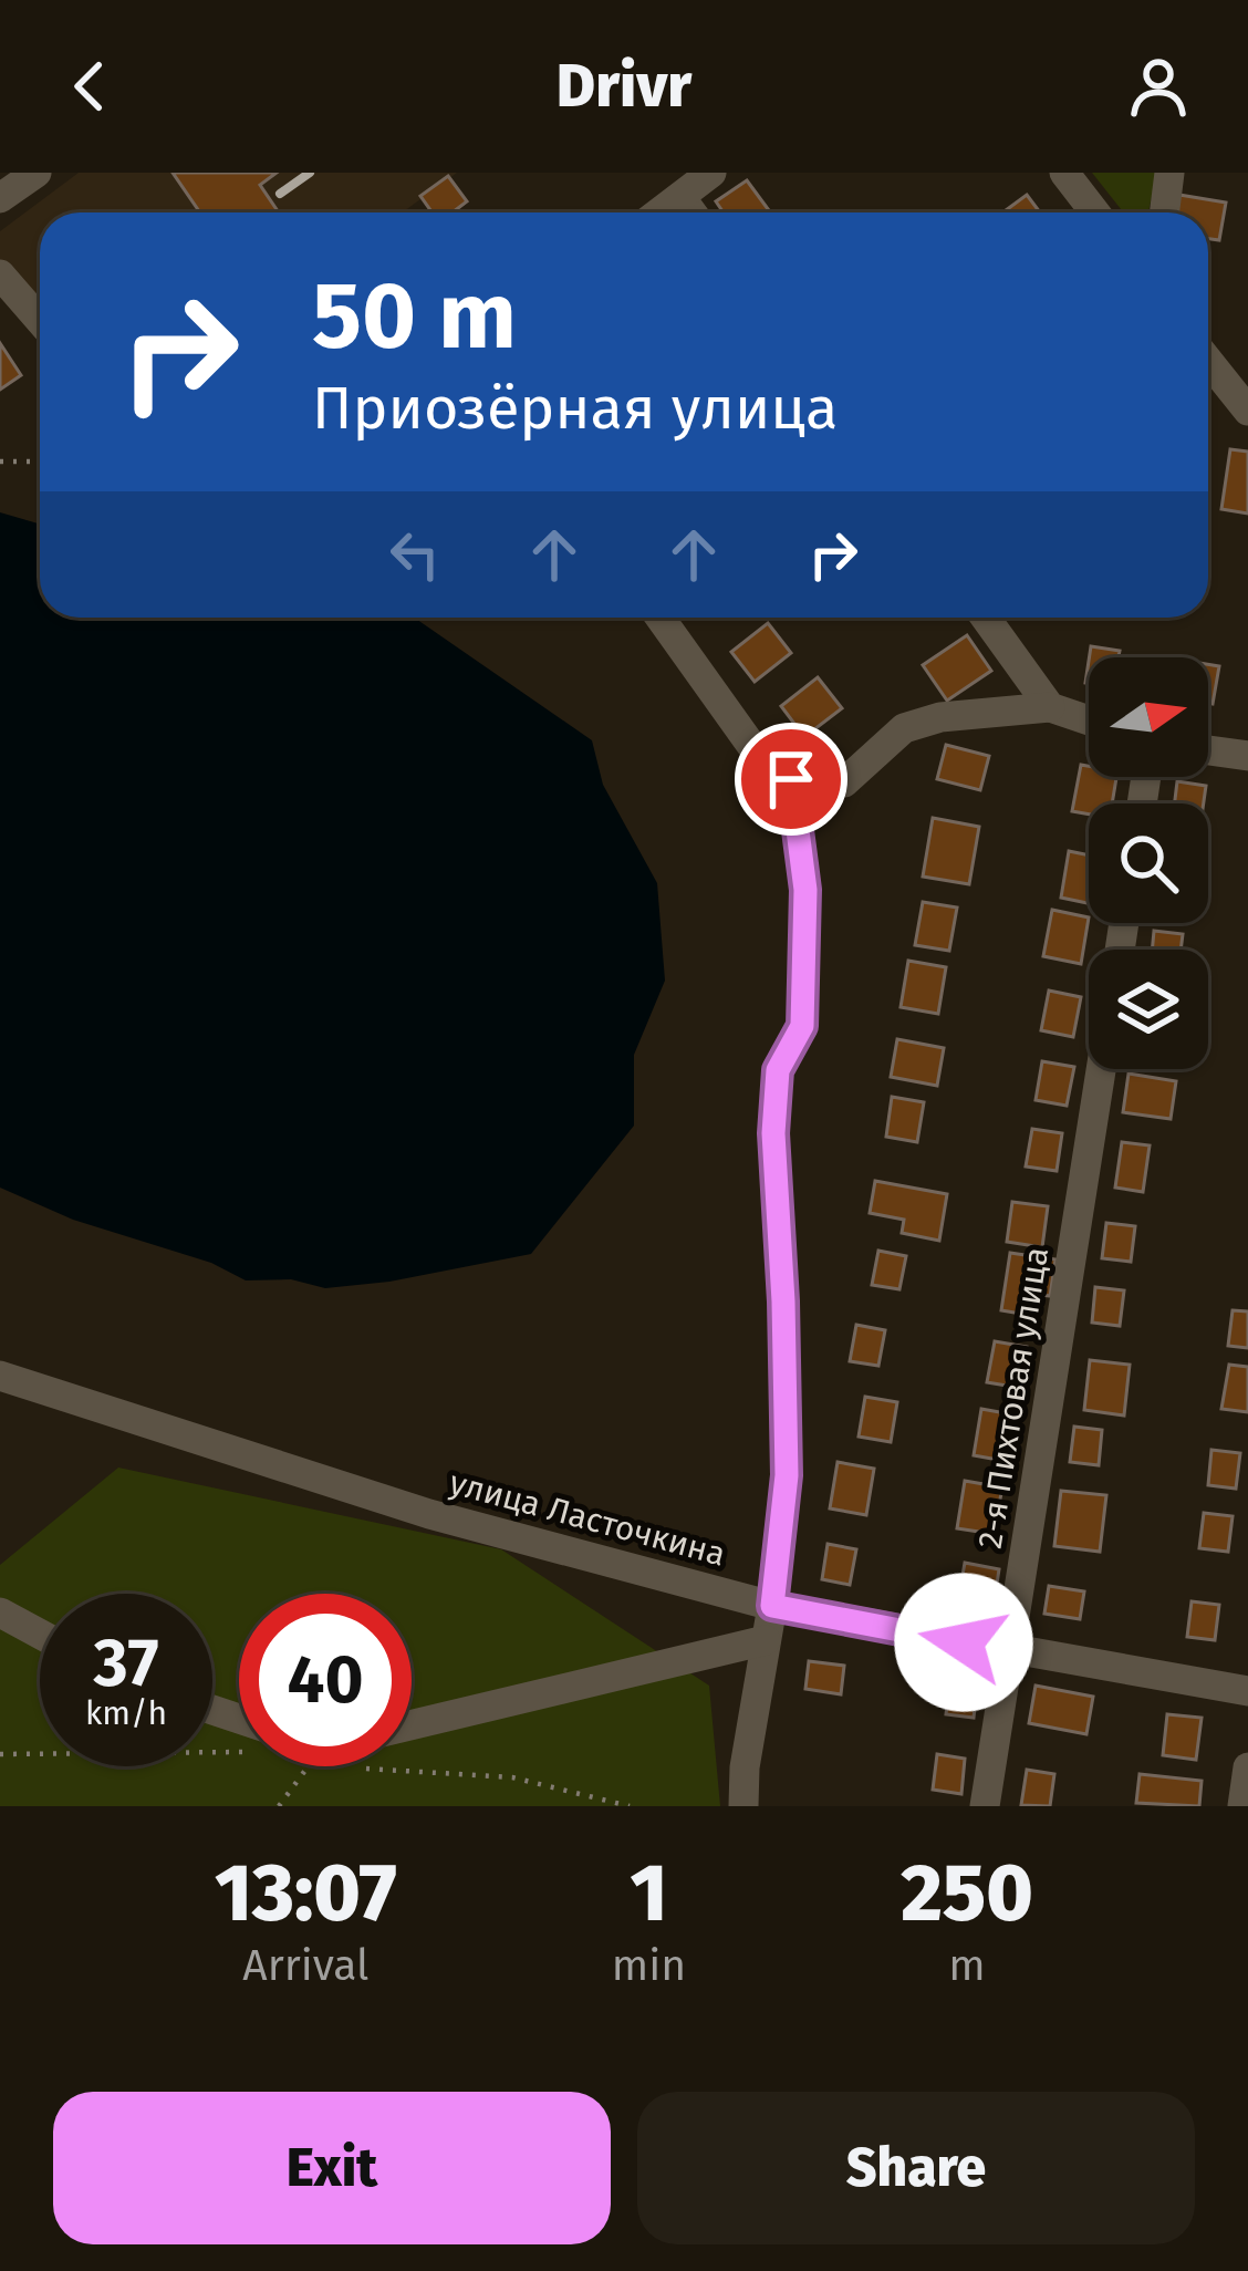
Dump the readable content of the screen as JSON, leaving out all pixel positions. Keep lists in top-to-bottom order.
{
  "streets": {
    "street": ["2-я Пихтовая улица", "улица Ласточкина"]
  },
  "crossings": [
    ["2-я Пихтовая улица", "улица Ласточкина"]
  ],
  "north": "right",
  "page": {
    "header": "Drivr",
    "turn": ["50 m", "Приозёрная улица"],
    "speed": "37 km/h",
    "limit": "40",
    "eta": [
      "13:07",
      "Arrival",
      "1",
      "min",
      "250",
      "m"
    ],
    "buttons": ["Exit", "Share"]
  }
}
